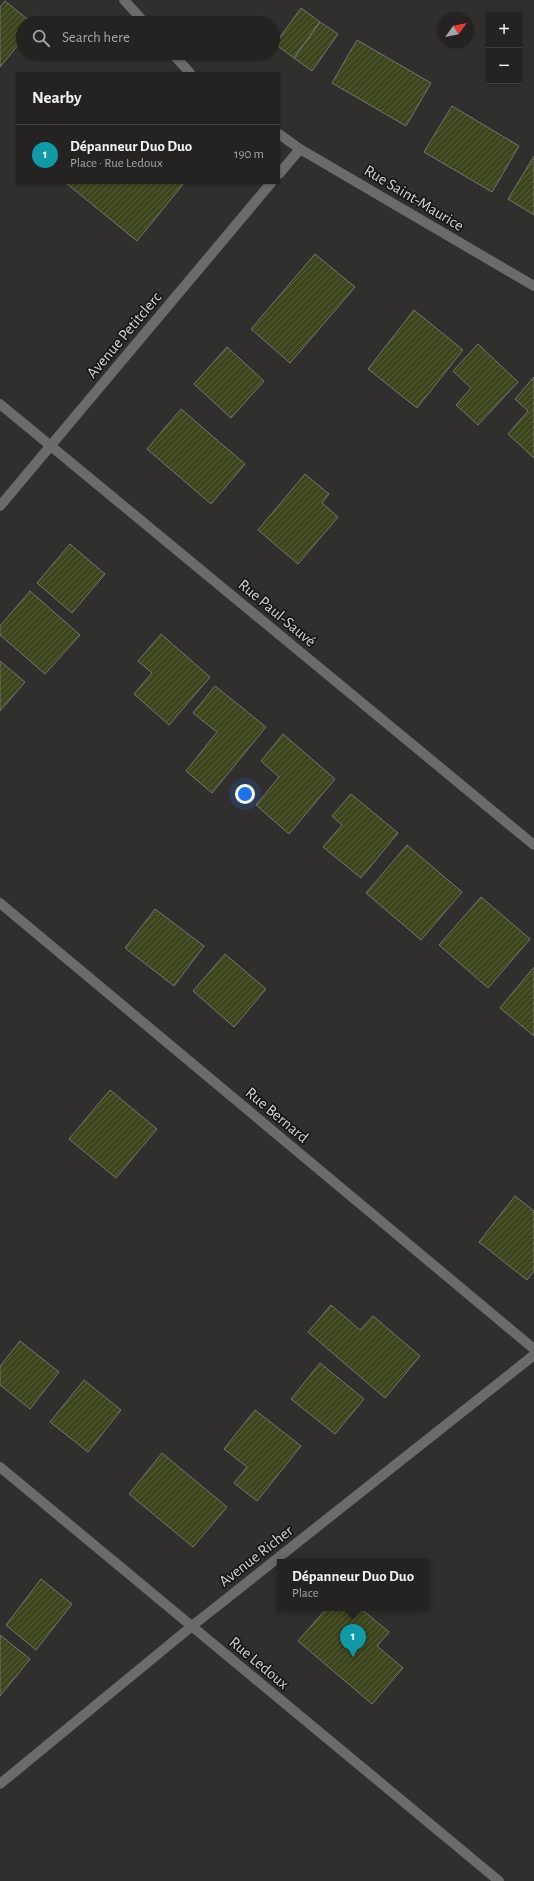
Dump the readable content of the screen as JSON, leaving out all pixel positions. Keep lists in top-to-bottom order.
{
  "streets": {
    "street": [
      "Rue Saint-Maurice",
      "Avenue Petitclerc",
      "Rue Paul-Sauvé",
      "Rue Bernard",
      "Avenue Richer",
      "Rue Ledoux"
    ]
  },
  "crossings": [
    ["Avenue Petitclerc", "Rue Paul-Sauvé"],
    ["Avenue Richer", "Rue Ledoux"]
  ],
  "north": "top right",
  "page": {
    "map_buttons": ["+", "−"],
    "search": "Search here",
    "heading": "Nearby",
    "list": [
      {
        "mark": "1",
        "name": "Dépanneur Duo Duo",
        "note": "Place · Rue Ledoux",
        "value": "190 m"
      }
    ],
    "popup": ["Dépanneur Duo Duo", "Place"],
    "pins": "1"
  }
}
